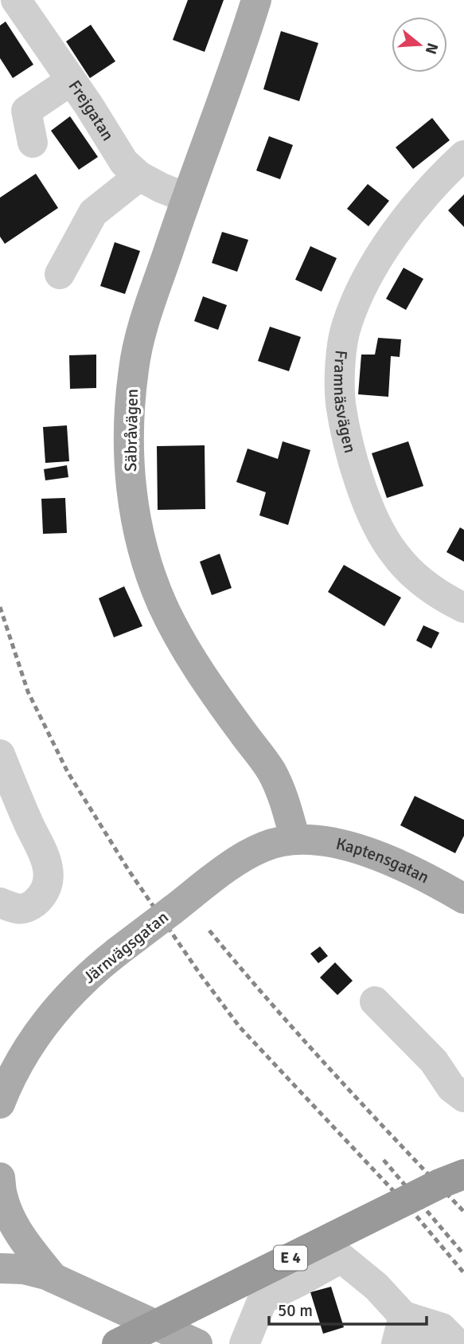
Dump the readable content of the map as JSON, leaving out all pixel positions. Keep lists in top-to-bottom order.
{
  "streets": {
    "highway": ["E 4"],
    "main road": ["Säbråvägen", "Kaptensgatan", "Järnvägsgatan"],
    "street": ["Frejgatan", "Framnäsvägen"]
  },
  "crossings": [
    ["Frejgatan", "Säbråvägen"],
    ["Säbråvägen", "Kaptensgatan"],
    ["Säbråvägen", "Järnvägsgatan"],
    ["Kaptensgatan", "Järnvägsgatan"]
  ],
  "scale_bar": "50 m",
  "north": "right"
}
